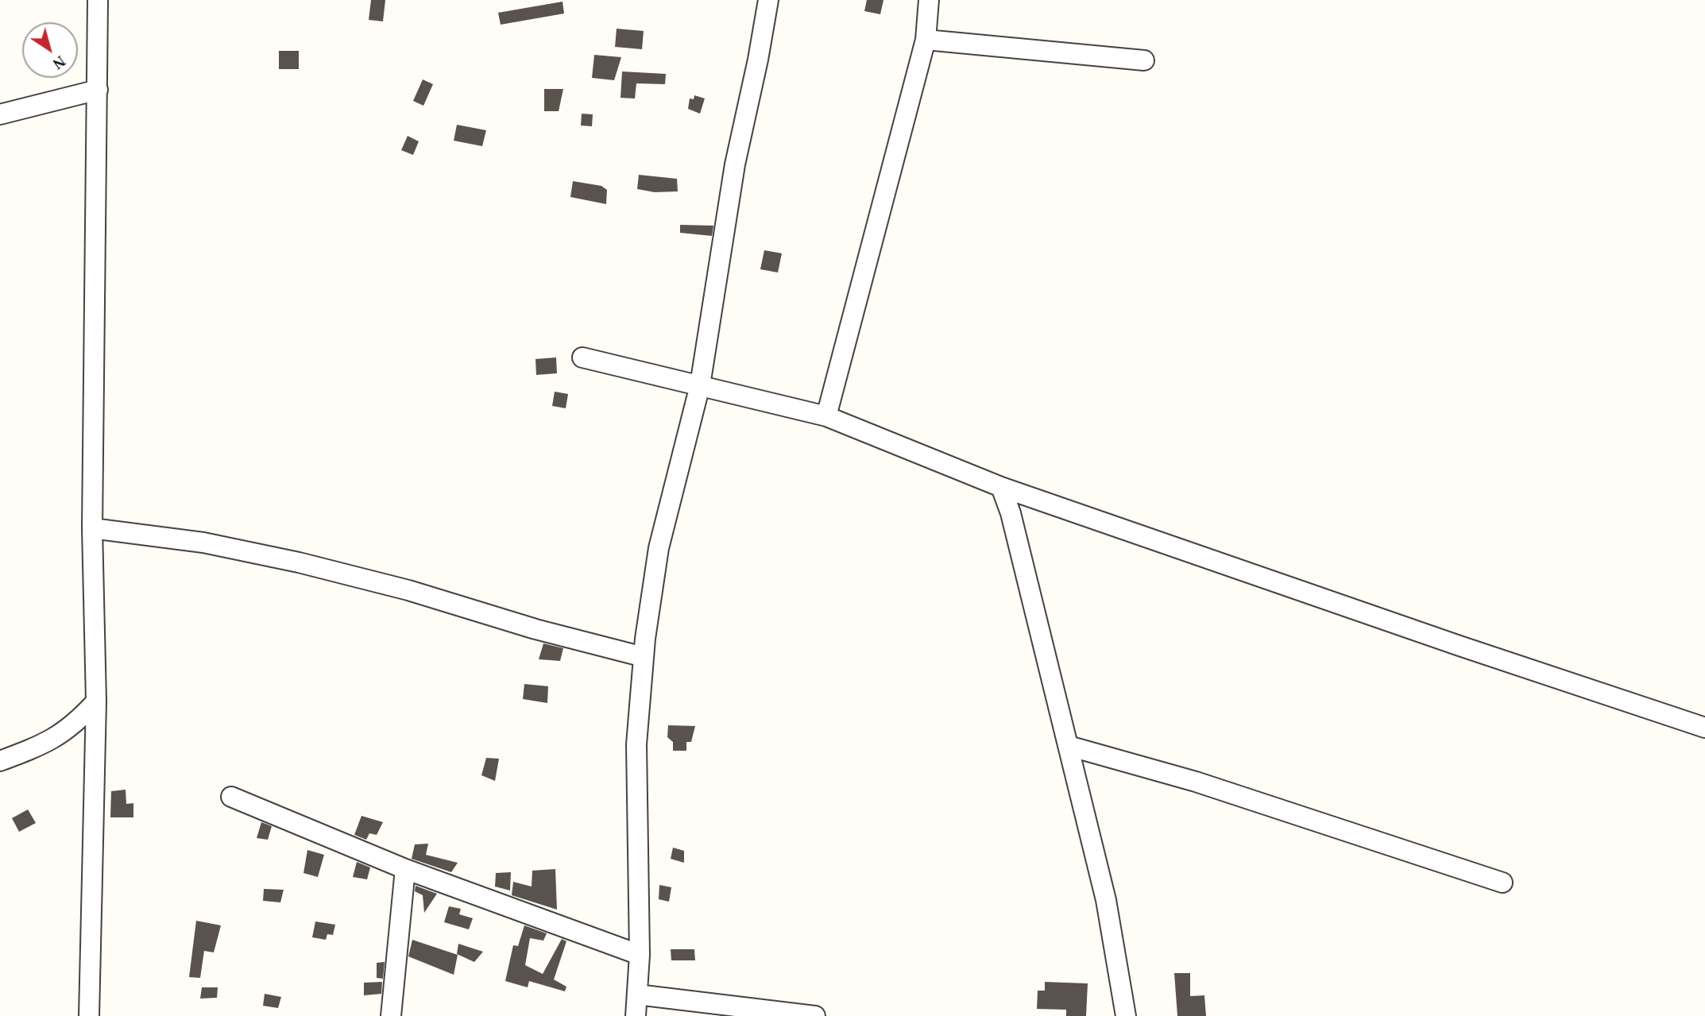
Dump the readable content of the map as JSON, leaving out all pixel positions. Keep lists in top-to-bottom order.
{
  "north": "bottom right"
}
